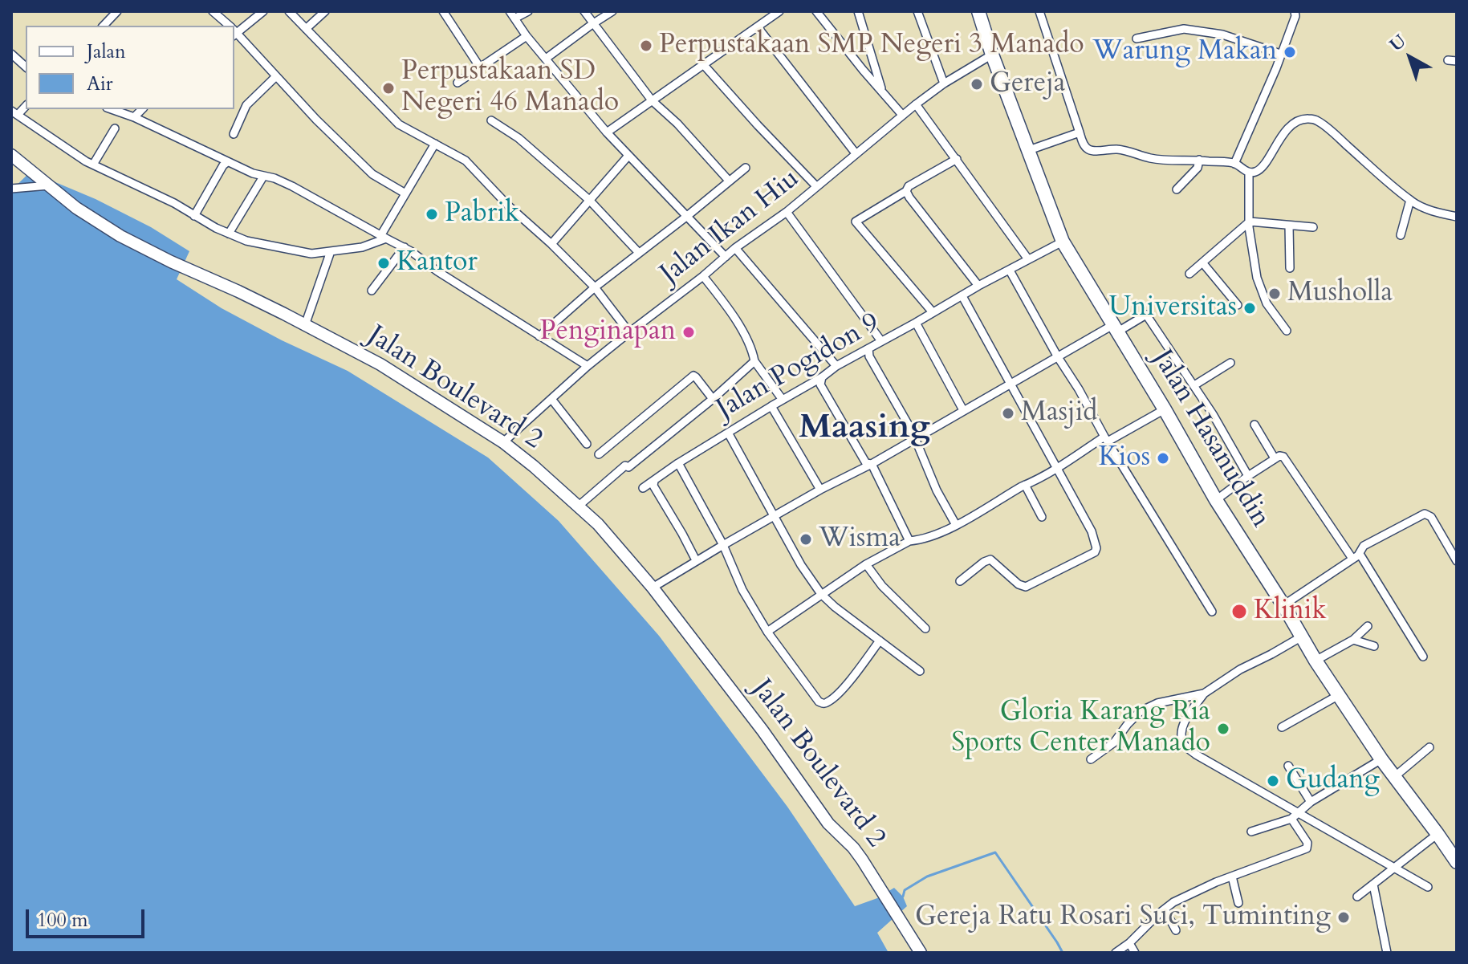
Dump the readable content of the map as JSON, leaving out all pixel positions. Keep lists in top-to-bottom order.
{
  "streets": {
    "highway": ["Jalan Hasanuddin"],
    "main road": ["Jalan Boulevard 2"],
    "street": ["Jalan Ikan Hiu", "Jalan Pogidon 9"]
  },
  "crossings": [
    ["Jalan Ikan Hiu", "Jalan Boulevard 2"],
    ["Jalan Ikan Hiu", "Jalan Hasanuddin"],
    ["Jalan Pogidon 9", "Jalan Hasanuddin"]
  ],
  "districts": ["Maasing"],
  "places": [
    "Perpustakaan SMP Negeri 3 Manado",
    "Warung Makan",
    "Gereja",
    "Perpustakaan SD Negeri 46 Manado",
    "Pabrik",
    "Kantor",
    "Musholla",
    "Universitas",
    "Penginapan",
    "Masjid",
    "Kios",
    "Wisma",
    "Klinik",
    "Gloria Karang Ria Sports Center Manado",
    "Gudang",
    "Gereja Ratu Rosari Suci, Tuminting"
  ],
  "legend": ["Jalan", "Air"],
  "scale_bar": "100 m",
  "north": "top left"
}
